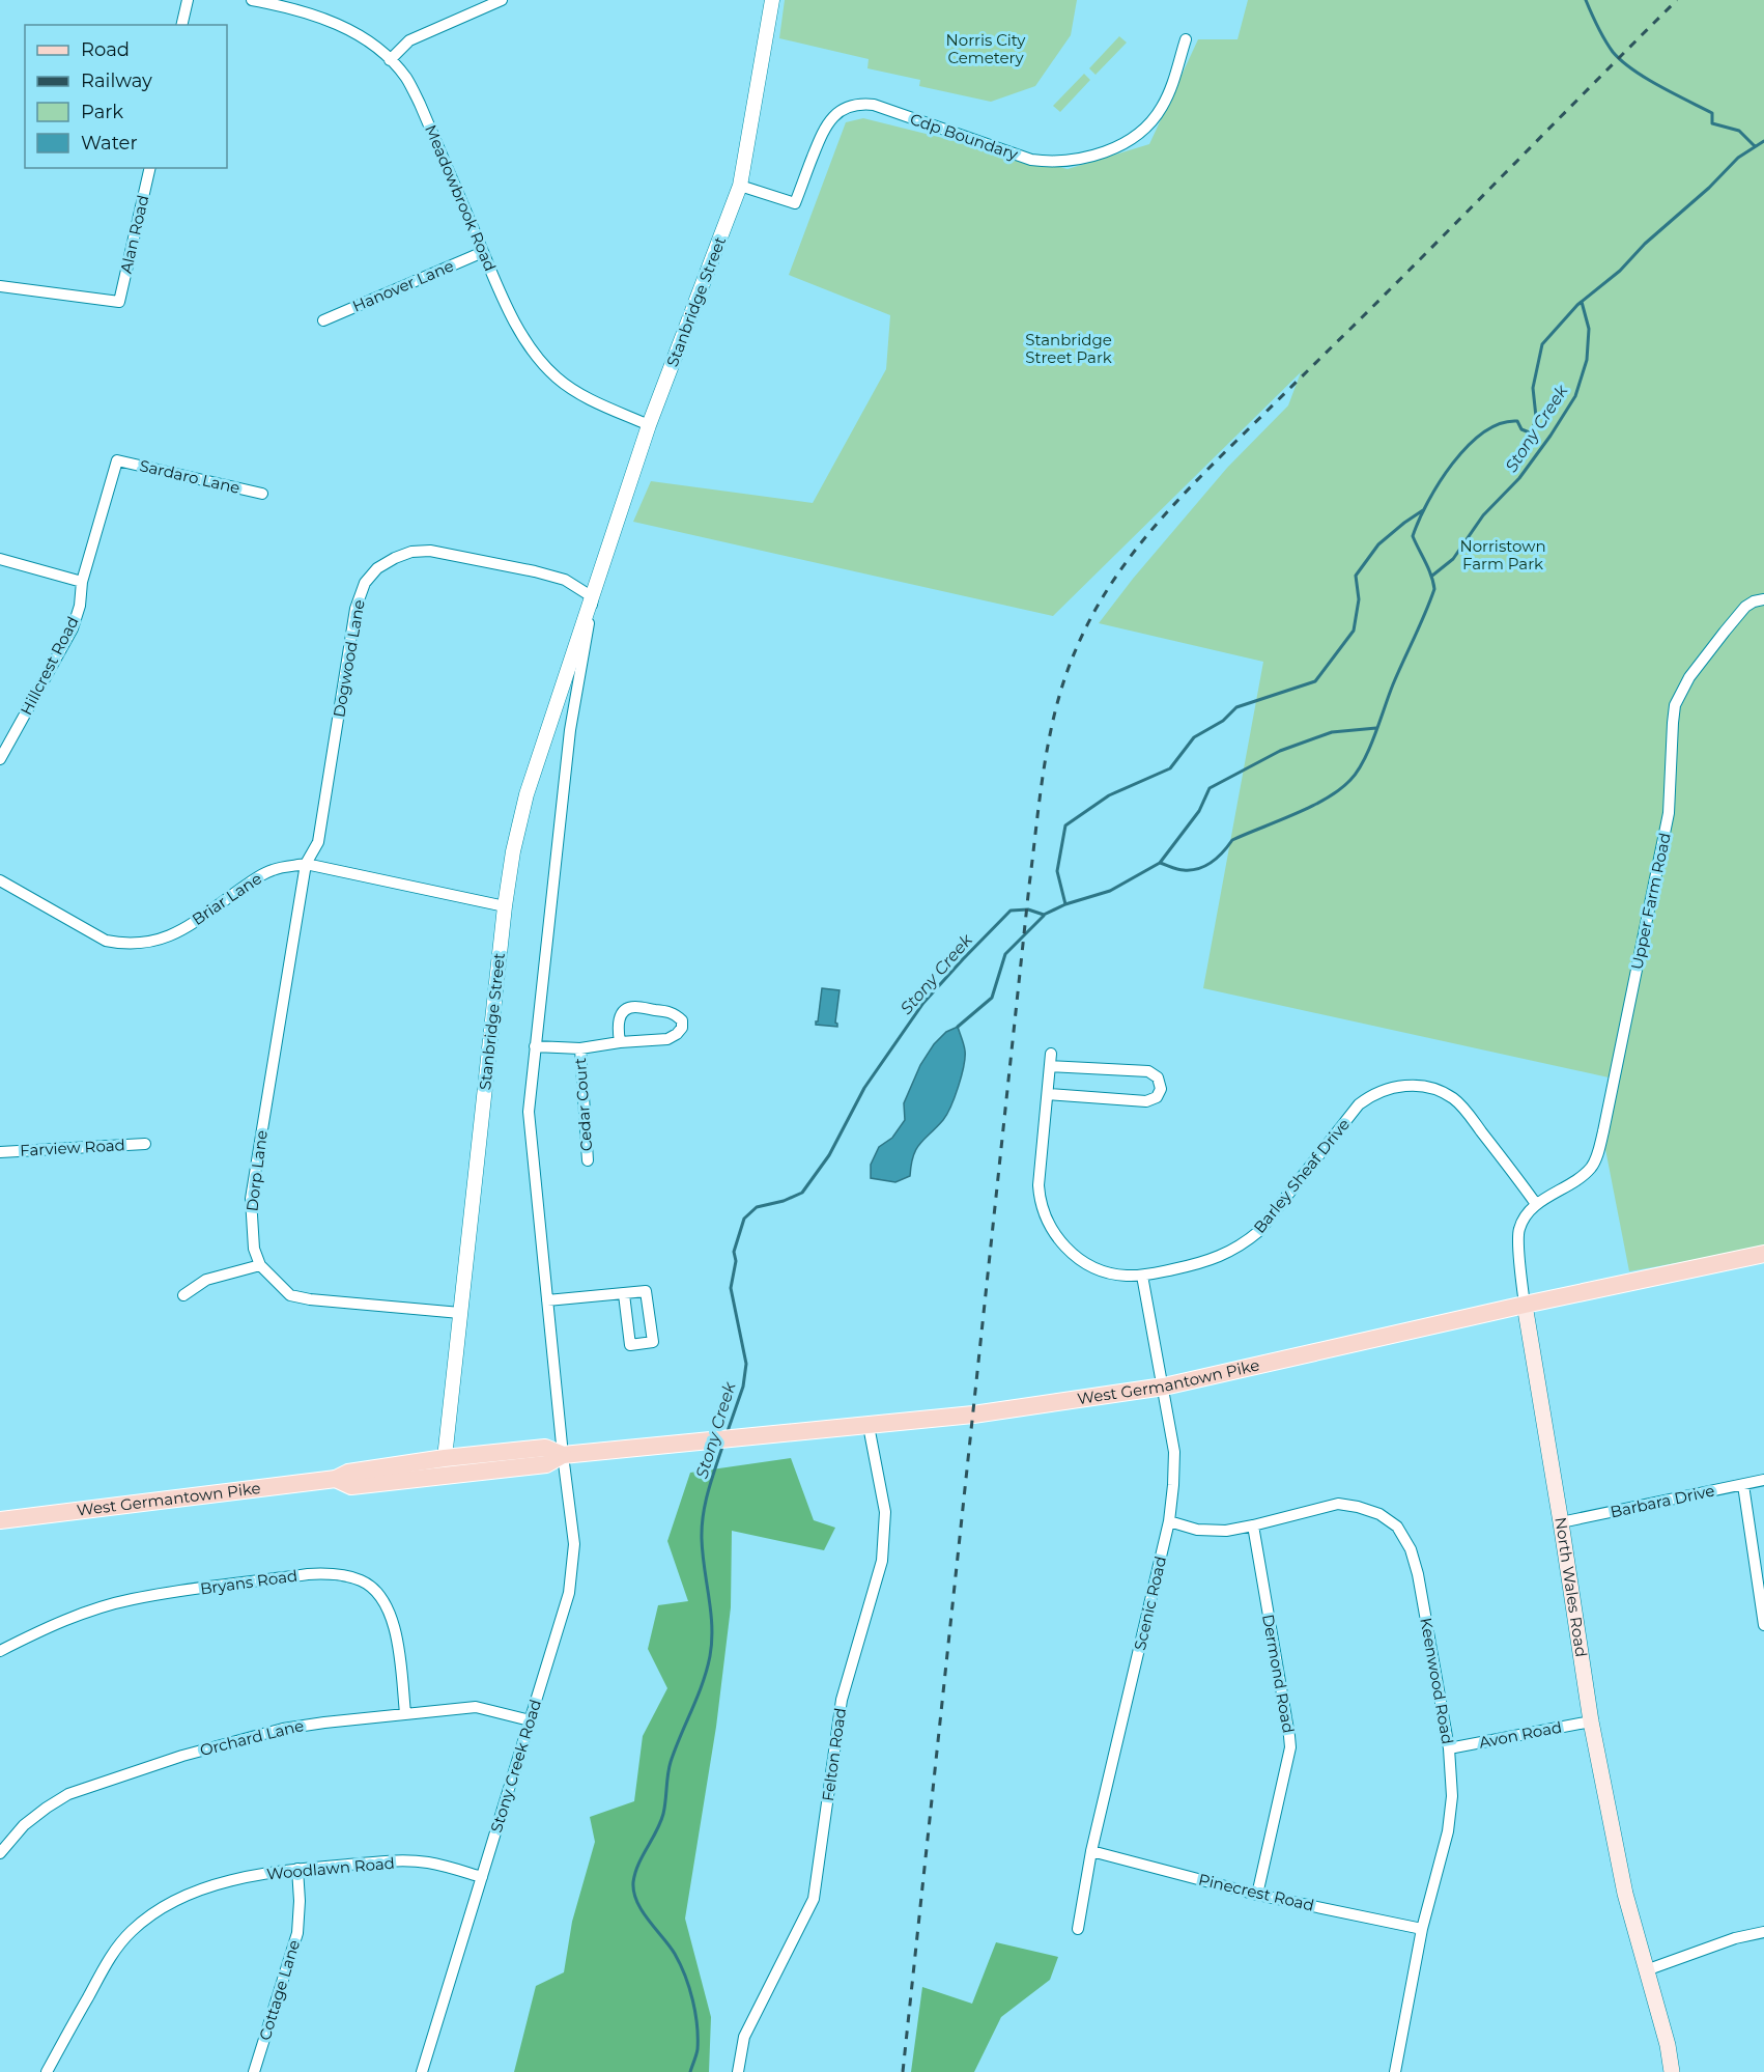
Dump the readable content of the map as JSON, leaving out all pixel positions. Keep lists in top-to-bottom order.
{
  "streets": {
    "main road": ["West Germantown Pike", "North Wales Road"],
    "street": [
      "Cdp Boundary",
      "Meadowbrook Road",
      "Alan Road",
      "Hanover Lane",
      "Stanbridge Street",
      "Sardaro Lane",
      "Dogwood Lane",
      "Hillcrest Road",
      "Briar Lane",
      "Upper Farm Road",
      "Cedar Court",
      "Farview Road",
      "Dorp Lane",
      "Barley Sheaf Drive",
      "Barbara Drive",
      "Bryans Road",
      "Scenic Road",
      "Dermond Road",
      "Keenwood Road",
      "Avon Road",
      "Orchard Lane",
      "Felton Road",
      "Stony Creek Road",
      "Woodlawn Road",
      "Pinecrest Road",
      "Cottage Lane"
    ]
  },
  "crossings": [
    ["Cdp Boundary", "Stanbridge Street"],
    ["Meadowbrook Road", "Hanover Lane"],
    ["Meadowbrook Road", "Stanbridge Street"],
    ["Stanbridge Street", "Dogwood Lane"],
    ["Stanbridge Street", "Briar Lane"],
    ["Stanbridge Street", "West Germantown Pike"],
    ["Stanbridge Street", "Stony Creek Road"],
    ["Sardaro Lane", "Hillcrest Road"],
    ["Dogwood Lane", "Briar Lane"],
    ["Dogwood Lane", "Dorp Lane"],
    ["Briar Lane", "Dorp Lane"],
    ["Upper Farm Road", "Barley Sheaf Drive"],
    ["Upper Farm Road", "North Wales Road"],
    ["Barley Sheaf Drive", "North Wales Road"],
    ["Barley Sheaf Drive", "Scenic Road"],
    ["West Germantown Pike", "North Wales Road"],
    ["West Germantown Pike", "Scenic Road"],
    ["West Germantown Pike", "Felton Road"],
    ["West Germantown Pike", "Stony Creek Road"],
    ["Barbara Drive", "North Wales Road"],
    ["Bryans Road", "Orchard Lane"],
    ["North Wales Road", "Avon Road"],
    ["Scenic Road", "Keenwood Road"],
    ["Scenic Road", "Pinecrest Road"],
    ["Dermond Road", "Keenwood Road"],
    ["Dermond Road", "Pinecrest Road"],
    ["Keenwood Road", "Avon Road"],
    ["Keenwood Road", "Pinecrest Road"],
    ["Orchard Lane", "Stony Creek Road"],
    ["Stony Creek Road", "Woodlawn Road"],
    ["Woodlawn Road", "Cottage Lane"]
  ],
  "water": ["Stony Creek"],
  "parks": ["Norris City Cemetery", "Stanbridge Street Park", "Norristown Farm Park"],
  "legend": [
    "Road",
    "Railway",
    "Park",
    "Water"
  ]
}
